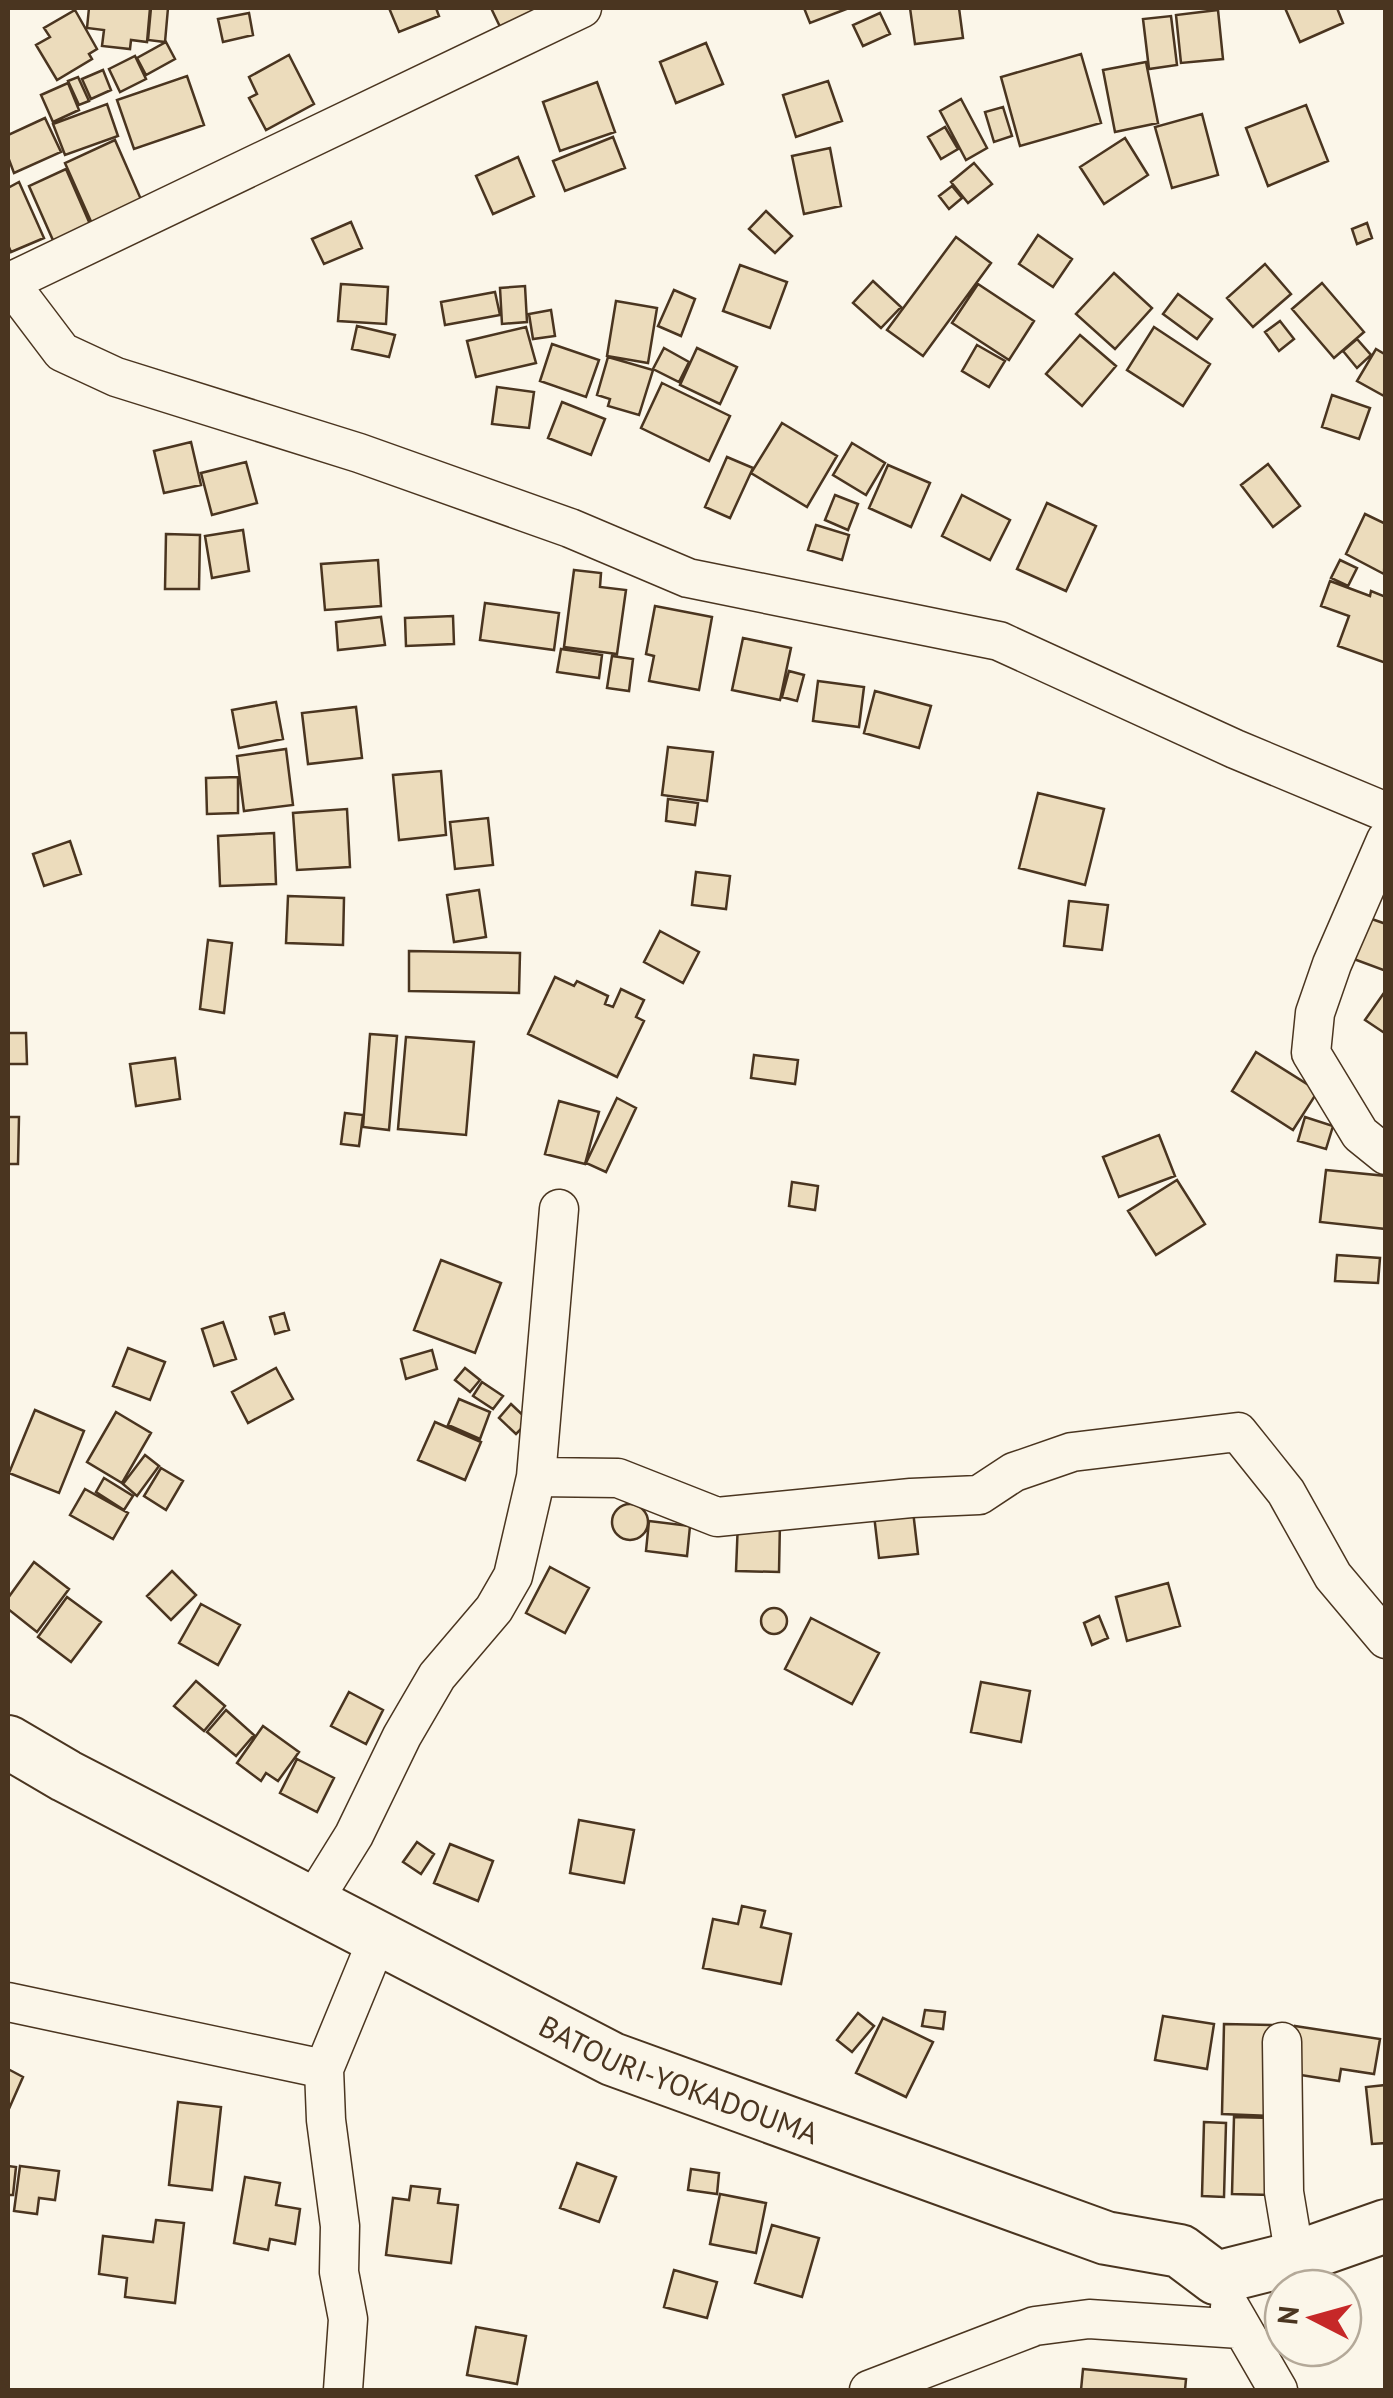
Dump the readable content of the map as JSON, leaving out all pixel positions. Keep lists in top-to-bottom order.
{
  "streets": {
    "highway": ["BATOURI-YOKADOUMA"]
  },
  "north": "left"
}
